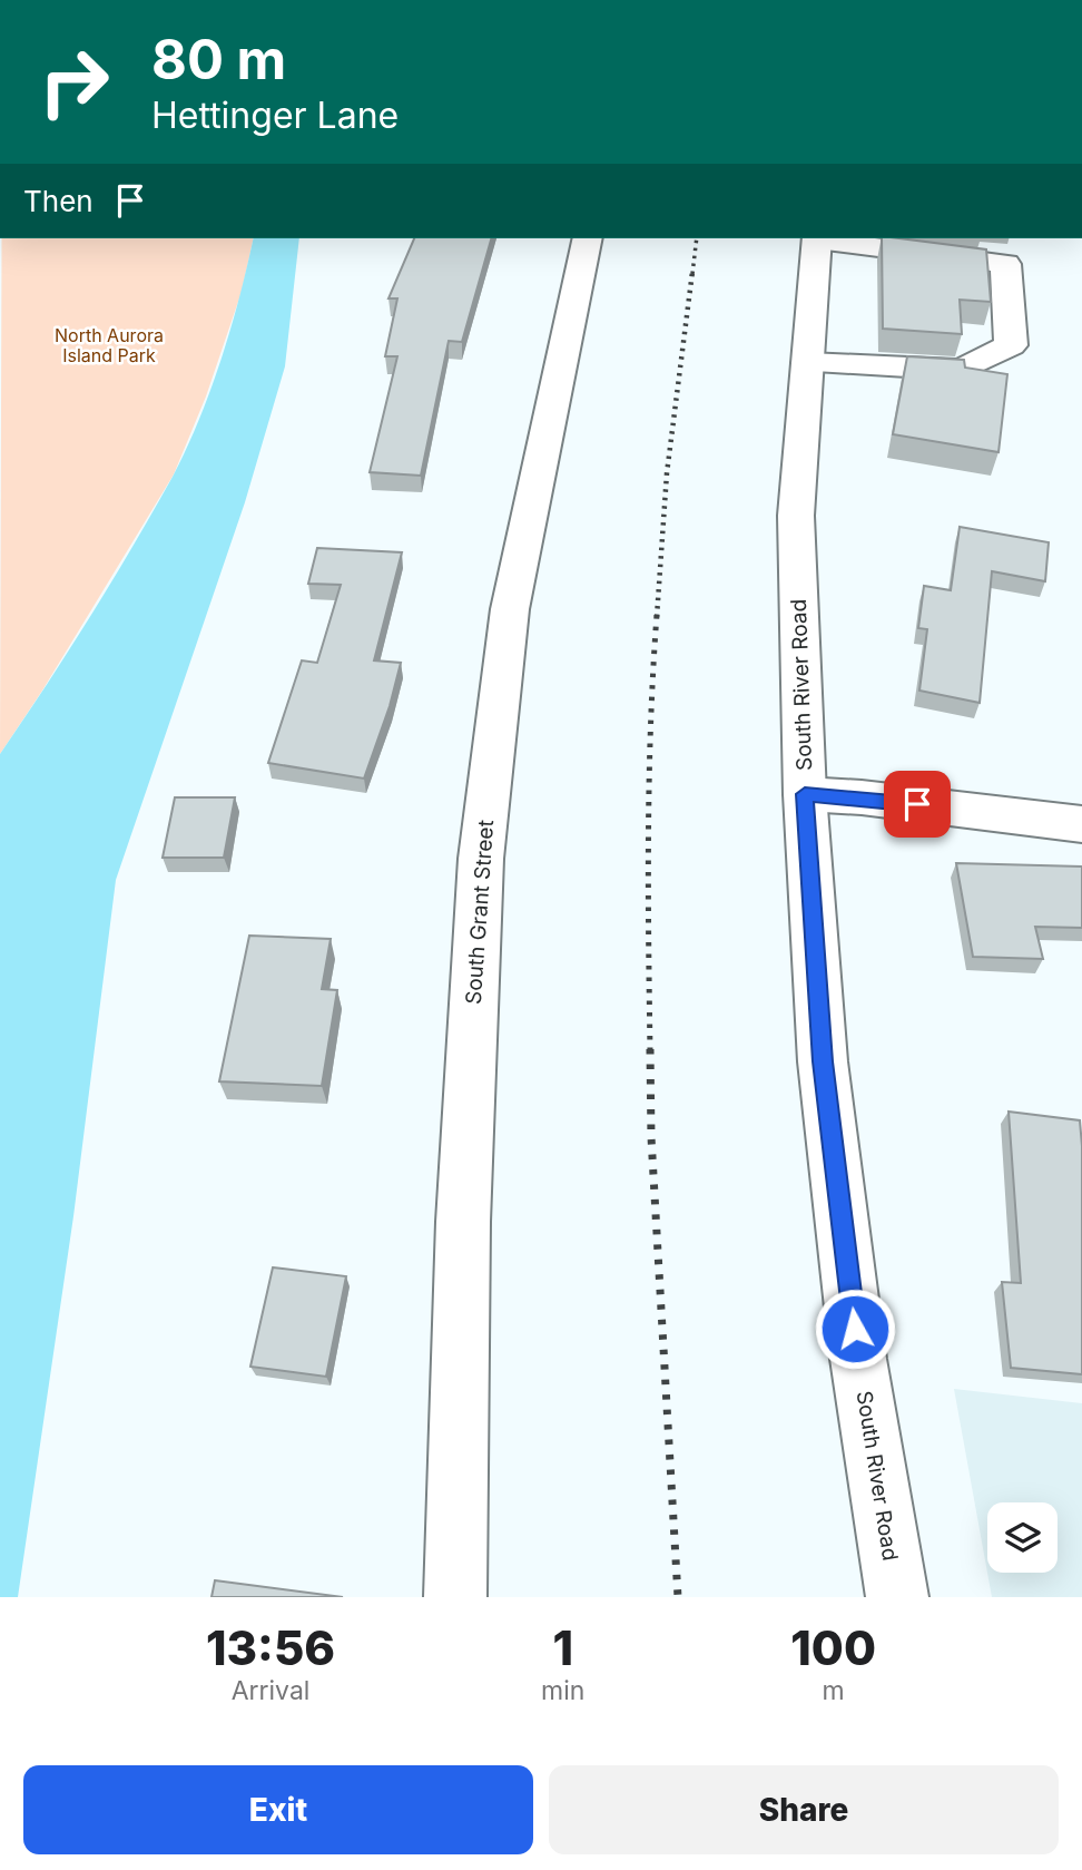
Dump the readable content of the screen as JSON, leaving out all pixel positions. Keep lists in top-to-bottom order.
{
  "streets": {
    "street": ["South River Road", "South Grant Street"]
  },
  "parks": ["North Aurora Island Park"],
  "page": {
    "turn": ["80 m", "Hettinger Lane"],
    "then": "Then",
    "eta": [
      "13:56",
      "Arrival",
      "1",
      "min",
      "100",
      "m"
    ],
    "buttons": ["Exit", "Share"]
  }
}
